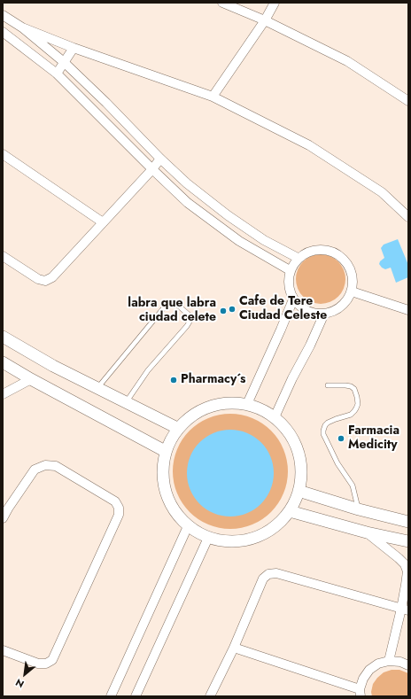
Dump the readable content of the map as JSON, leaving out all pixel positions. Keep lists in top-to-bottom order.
{
  "places": [
    "Cafe de Tere Ciudad Celeste",
    "labra que labra ciudad celete",
    "Pharmacy´s",
    "Farmacia Medicity"
  ],
  "north": "bottom left"
}
